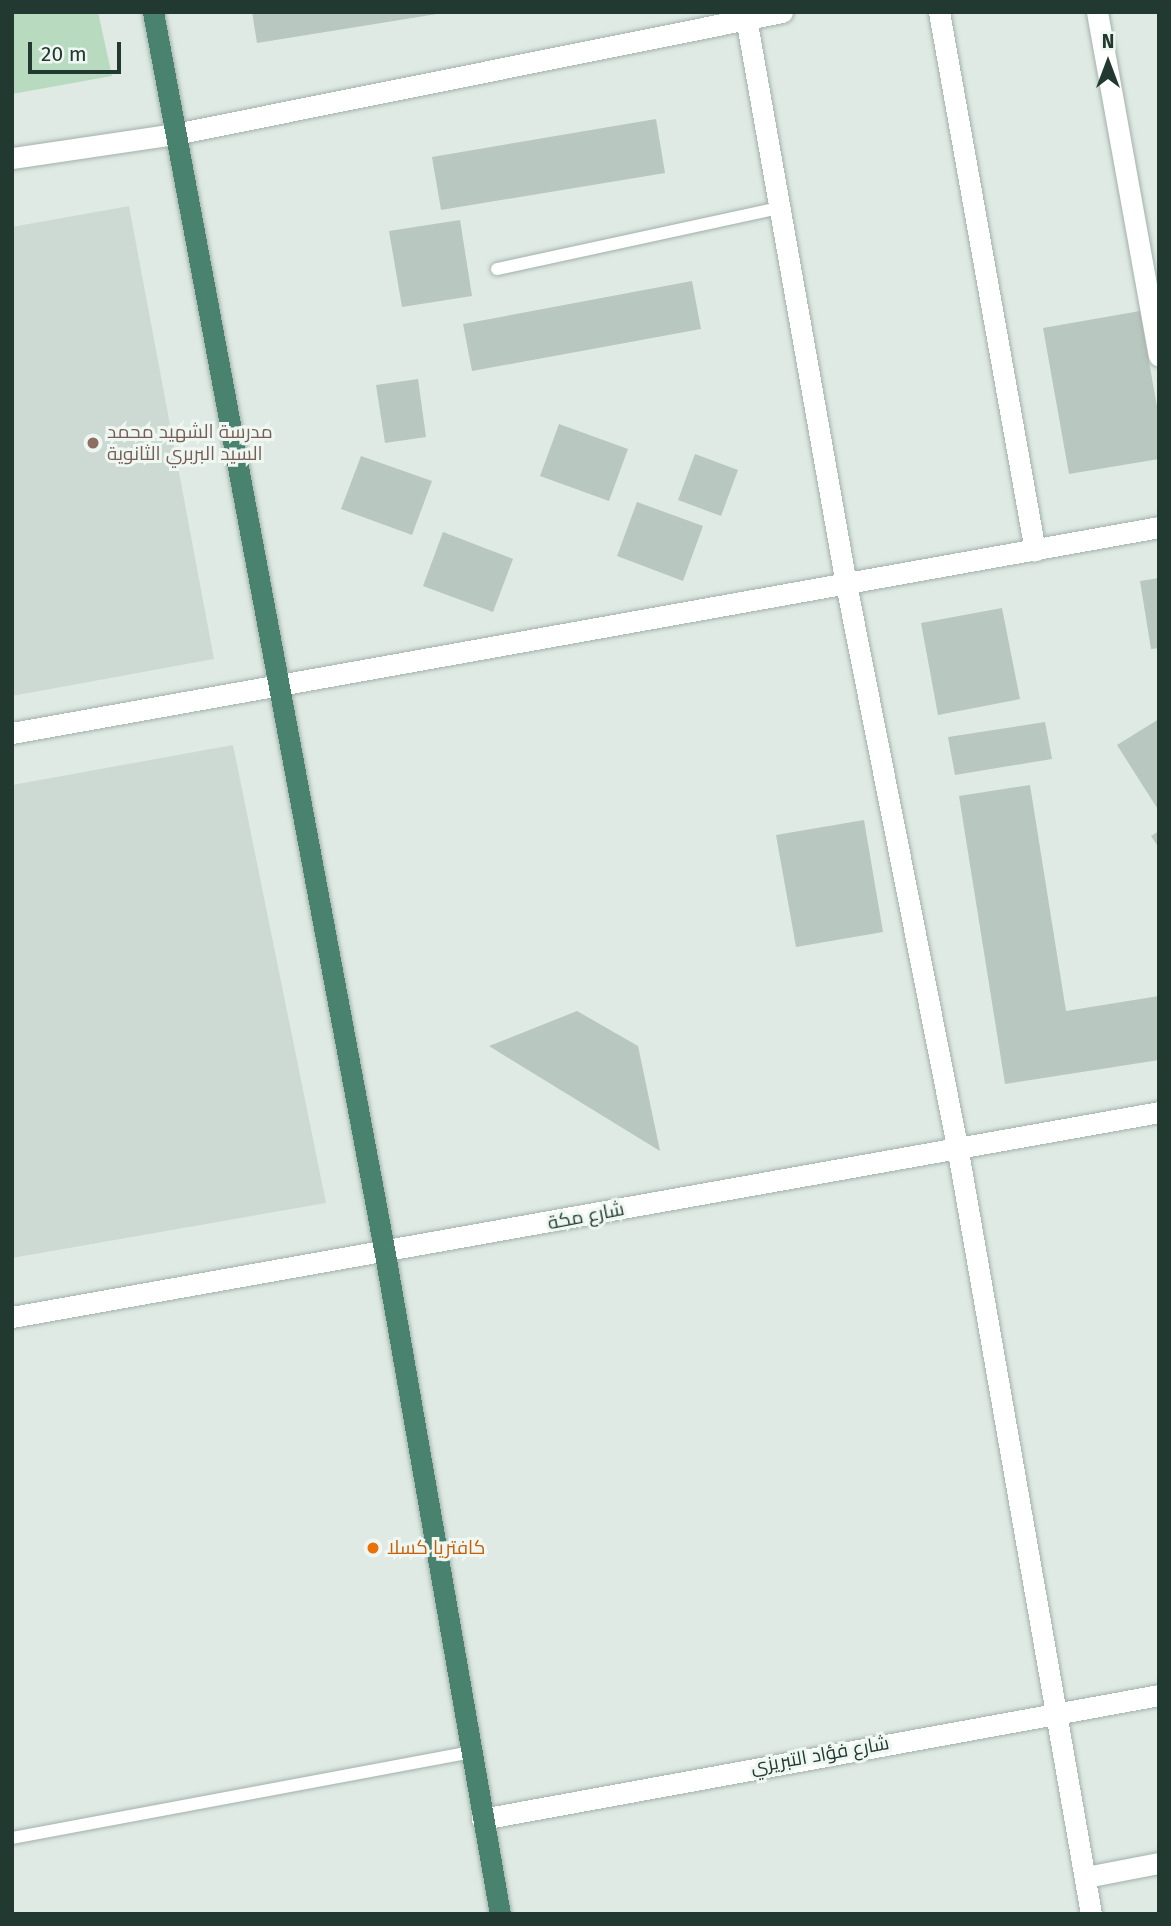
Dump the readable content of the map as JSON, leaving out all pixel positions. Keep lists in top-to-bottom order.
{
  "streets": {
    "street": ["شارع مكة", "شارع فؤاد التبريزي"]
  },
  "places": ["مدرسة الشهيد محمد السيد البربري الثانوية", "كافتريا كسلا"],
  "scale_bar": "20 m",
  "north": "top"
}
